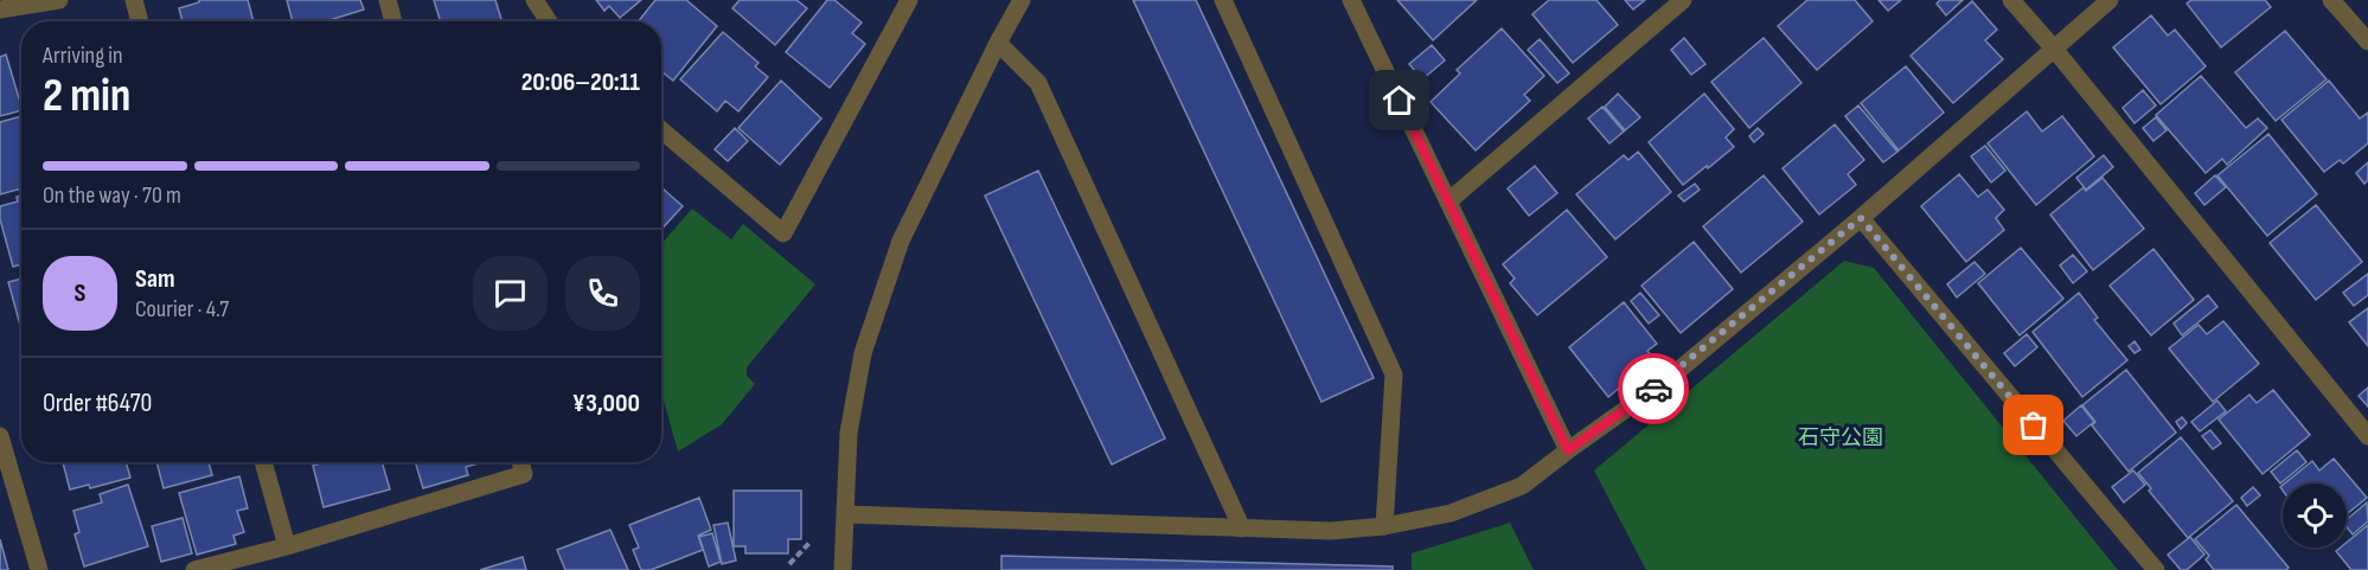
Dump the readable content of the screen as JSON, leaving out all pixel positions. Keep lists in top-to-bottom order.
{
  "parks": ["石守公園"],
  "page": {
    "heading": ["2 min", "Arriving in", "20:06–20:11"],
    "panel": [
      "Sam",
      "Courier · 4.7",
      "Order #6470",
      "¥3,000"
    ],
    "bar": "On the way · 70 m",
    "round": "S"
  }
}
